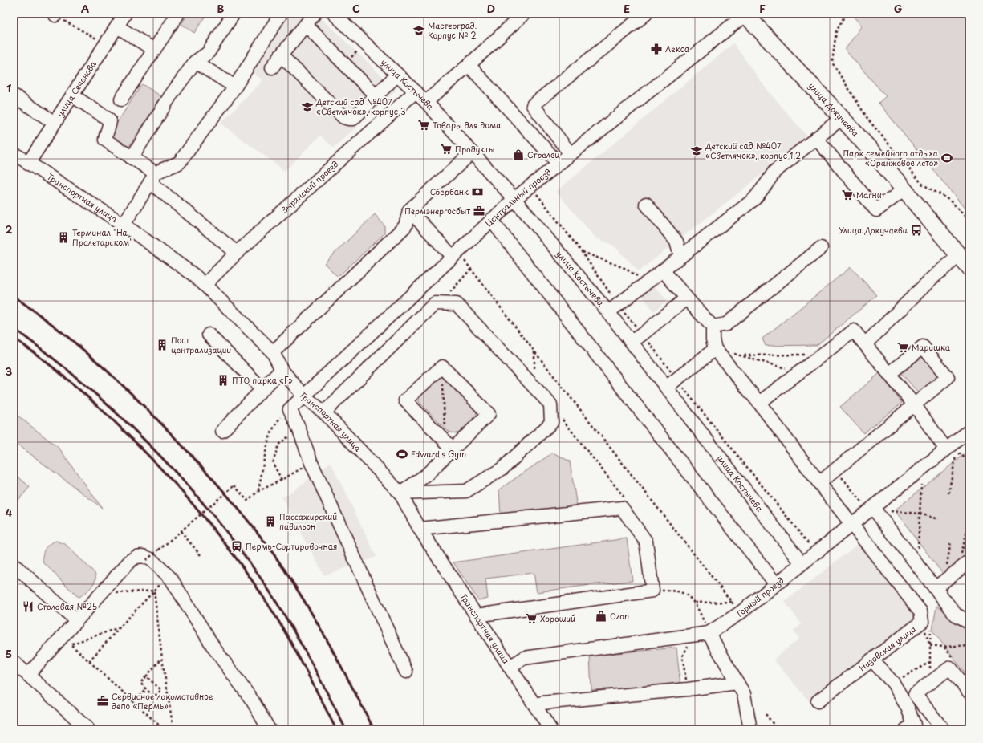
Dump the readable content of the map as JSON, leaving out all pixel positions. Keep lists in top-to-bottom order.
{
  "streets": {
    "main road": ["улица Докучаева"],
    "street": [
      "улица Костычева",
      "улица Сеченова",
      "Зырянский проезд",
      "Центральный проезд",
      "Транспортная улица",
      "Горный проезд",
      "Низовская улица"
    ]
  },
  "crossings": [
    ["улица Костычева", "Зырянский проезд"],
    ["улица Костычева", "Центральный проезд"],
    ["улица Костычева", "Горный проезд"],
    ["улица Сеченова", "Транспортная улица"],
    ["улица Докучаева", "Центральный проезд"],
    ["Зырянский проезд", "Транспортная улица"],
    ["Центральный проезд", "Транспортная улица"],
    ["Транспортная улица", "Горный проезд"],
    ["Горный проезд", "Низовская улица"]
  ],
  "places": {
    "school or university": ["Мастерград. Корпус № 2", "Детский сад №407 «Светлячок», корпус 3", "Детский сад №407 «Светлячок», корпус 1,2"],
    "pharmacy": ["Лекса"],
    "supermarket": [
      "Товары для дома",
      "Продукты",
      "Магнит",
      "Маришка",
      "Хороший"
    ],
    "shop": ["Стрелец", "Ozon"],
    "sports": ["Парк семейного отдыха «Оранжевое лето»", "Edward's Gym"],
    "bank": ["Сбербанк"],
    "office": ["Пермэнергосбыт", "Сервисное локомотивное депо «Пермь»"],
    "bus stop": ["Улица Докучаева"],
    "building": [
      "Терминал \"На Пролетарском\"",
      "Пост централизации",
      "ПТО парка «Г»",
      "Пассажирский павильон"
    ],
    "station": ["Пермь-Сортировочная"],
    "restaurant": ["Столовая №25"]
  },
  "grid": {
    "columns": [
      "A",
      "B",
      "C",
      "D",
      "E",
      "F",
      "G"
    ],
    "rows": [
      "1",
      "2",
      "3",
      "4",
      "5"
    ]
  }
}
